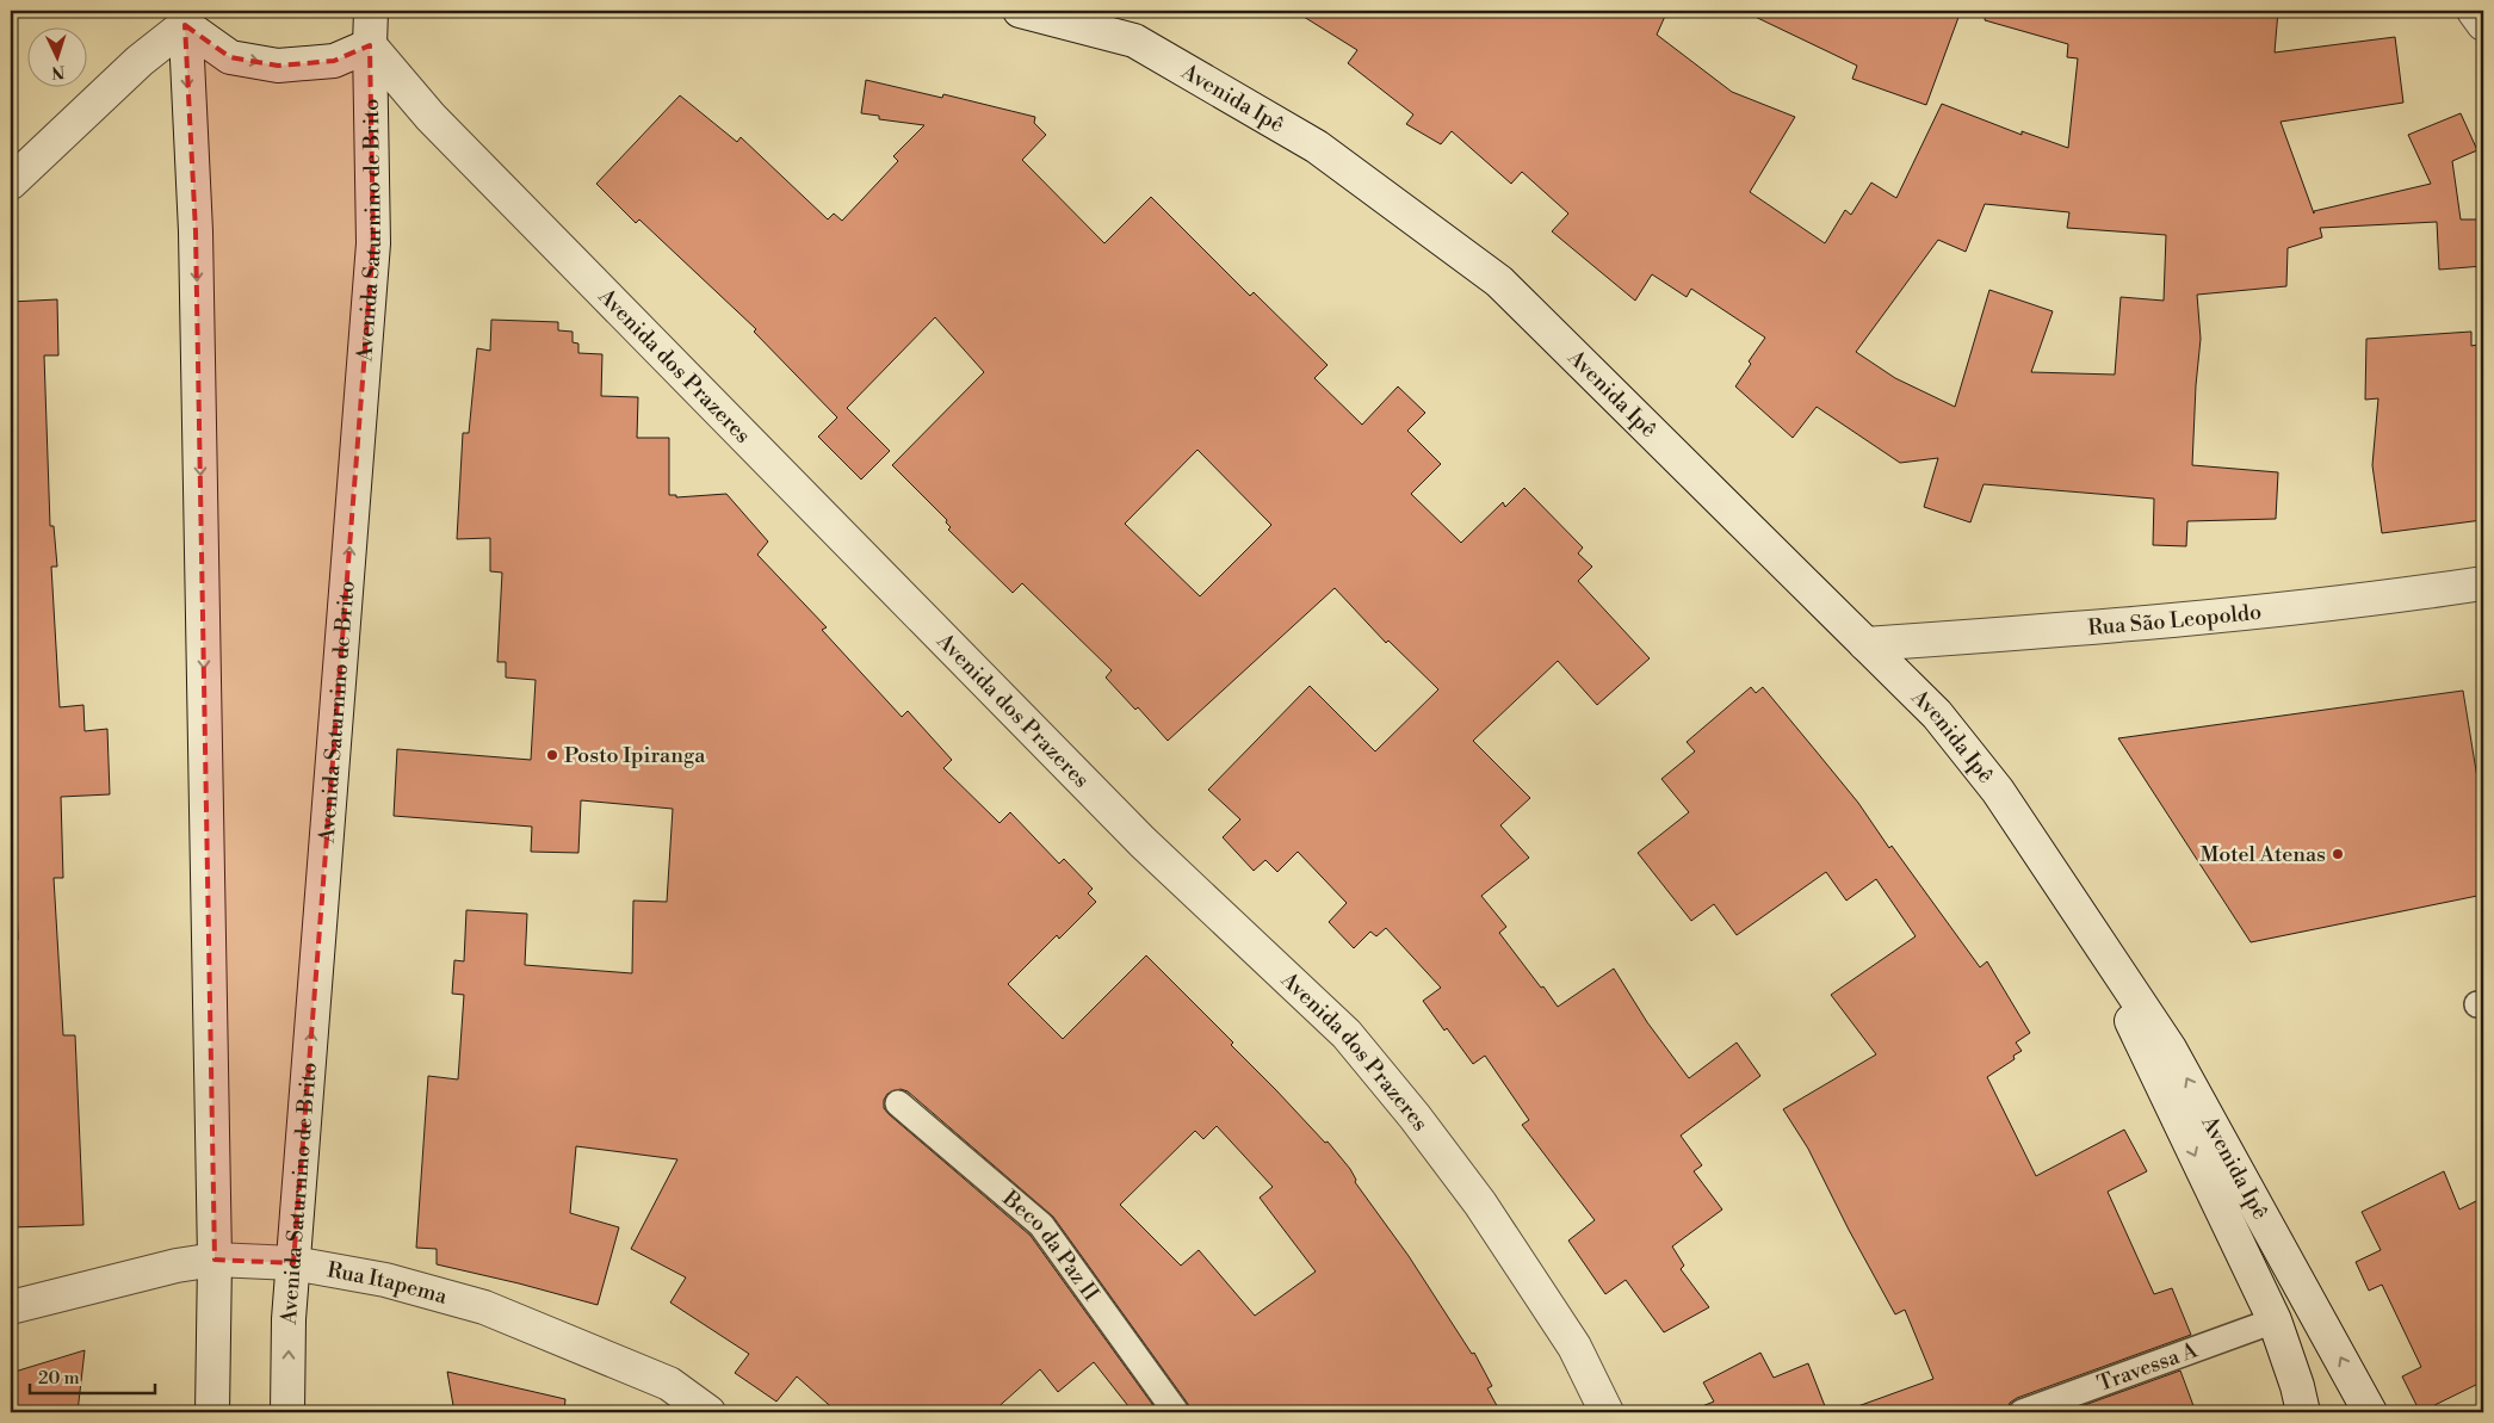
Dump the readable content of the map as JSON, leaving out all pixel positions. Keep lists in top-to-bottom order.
{
  "streets": {
    "main road": [
      "Avenida Ipê",
      "Avenida Saturnino de Brito",
      "Avenida dos Prazeres",
      "Rua São Leopoldo",
      "Rua Itapema"
    ],
    "lane": ["Beco da Paz II", "Travessa A"]
  },
  "crossings": [
    ["Avenida Ipê", "Rua São Leopoldo"],
    ["Avenida Ipê", "Travessa A"],
    ["Avenida Saturnino de Brito", "Avenida dos Prazeres"],
    ["Avenida Saturnino de Brito", "Rua Itapema"]
  ],
  "places": ["Posto Ipiranga", "Motel Atenas"],
  "scale_bar": "20 m",
  "north": "bottom"
}
